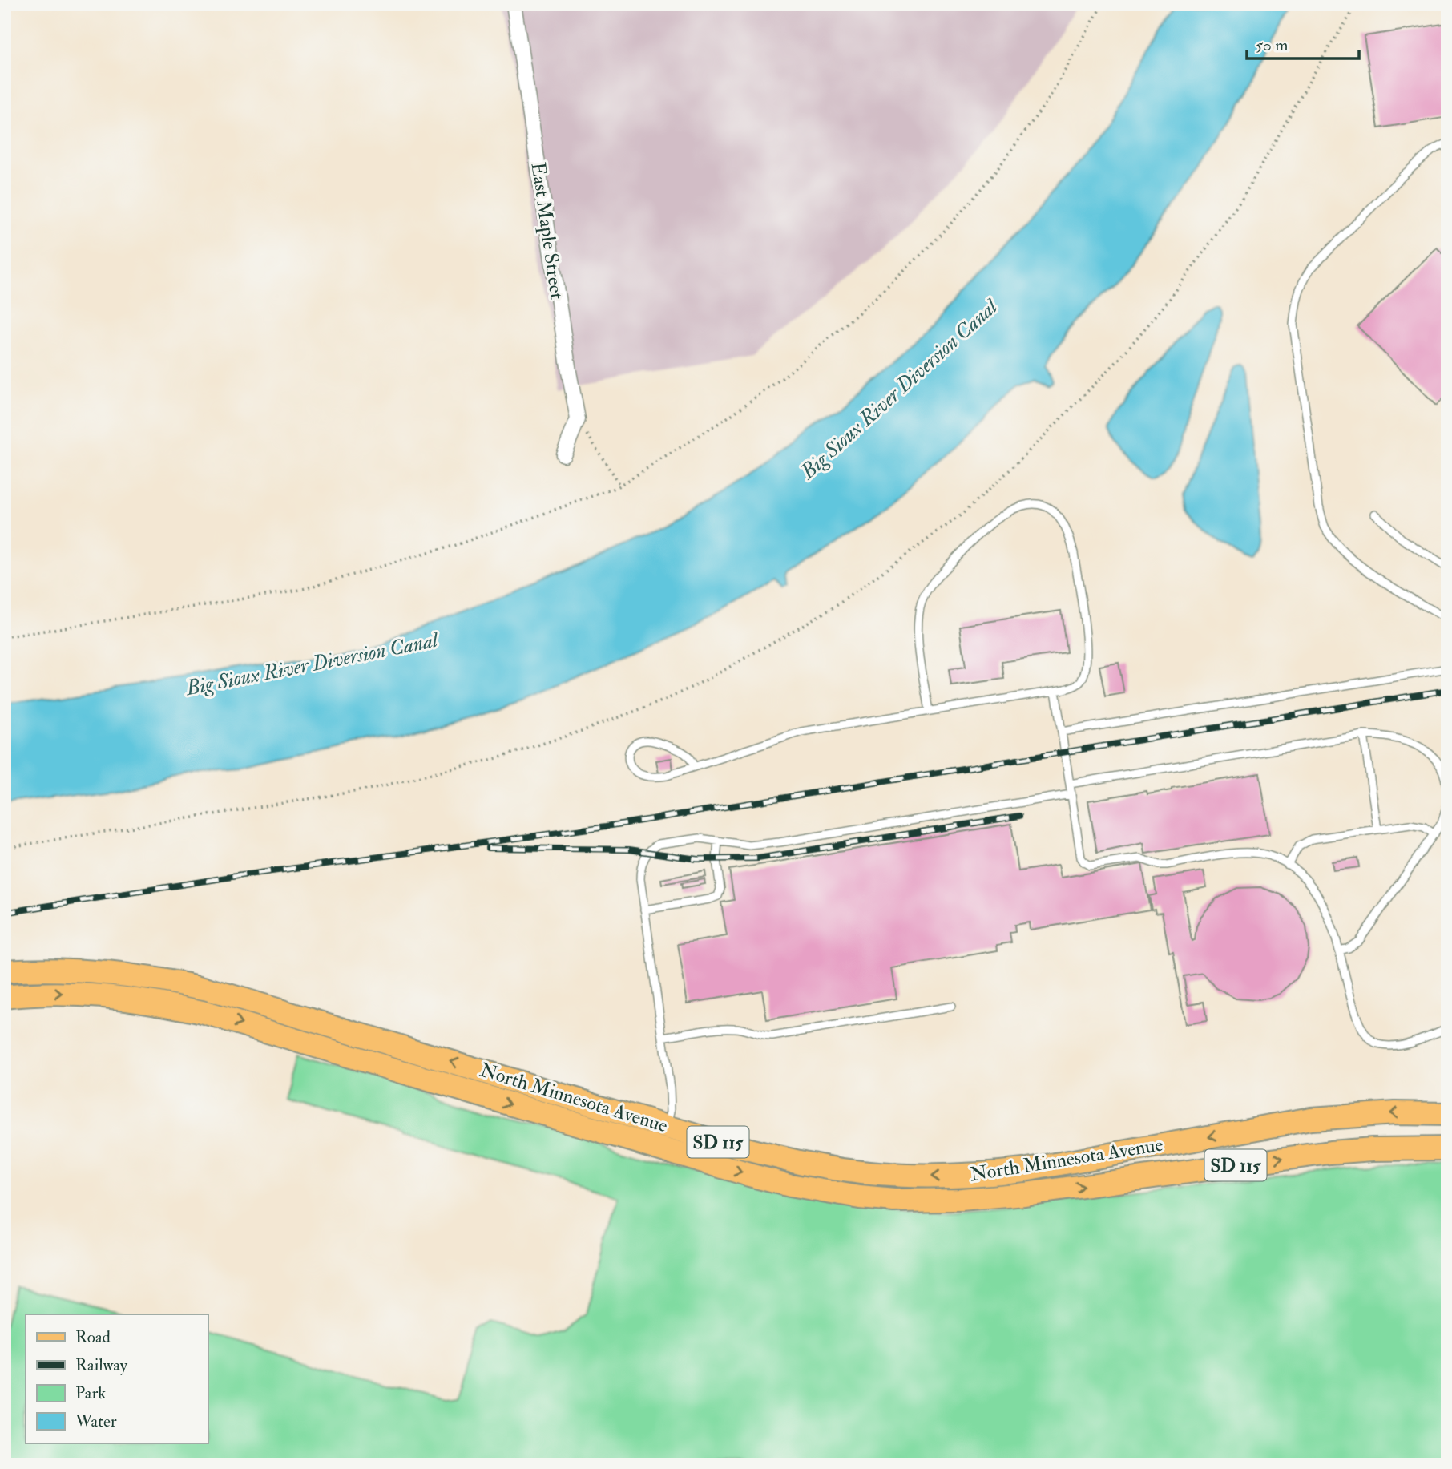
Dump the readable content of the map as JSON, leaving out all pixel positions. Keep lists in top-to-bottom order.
{
  "streets": {
    "main road": ["North Minnesota Avenue", "SD 115"],
    "street": ["East Maple Street"]
  },
  "water": ["Big Sioux River Diversion Canal"],
  "legend": [
    "Road",
    "Railway",
    "Park",
    "Water"
  ],
  "scale_bar": "50 m"
}
